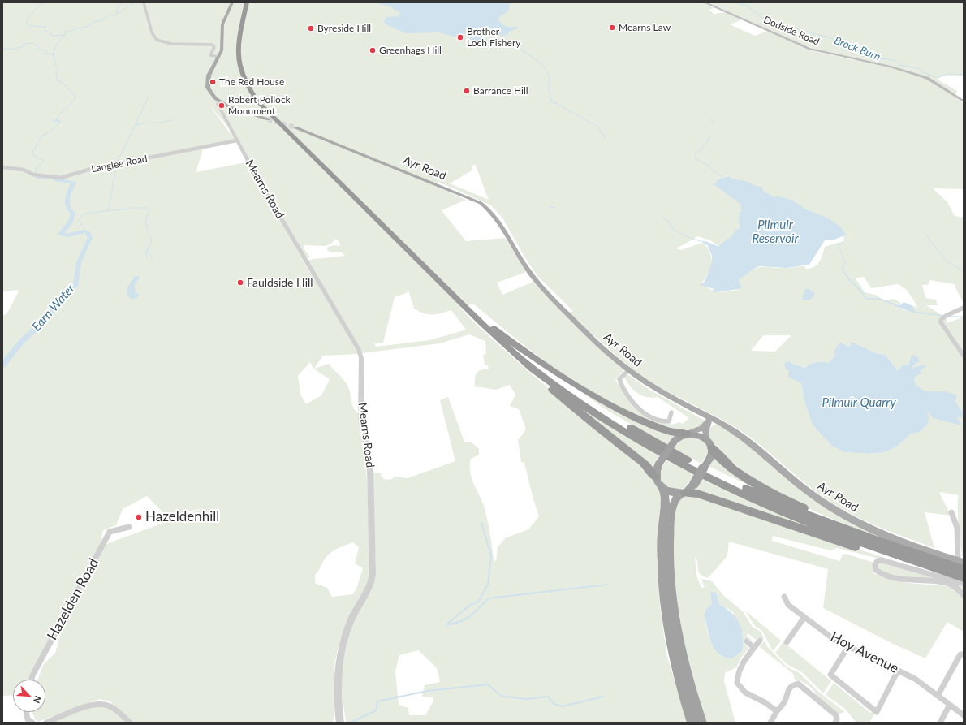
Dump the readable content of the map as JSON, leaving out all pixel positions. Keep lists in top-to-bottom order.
{
  "streets": {
    "main road": ["Dodside Road", "Ayr Road"],
    "street": [
      "Langlee Road",
      "Mearns Road",
      "Hazelden Road",
      "Hoy Avenue"
    ]
  },
  "crossings": [
    ["Langlee Road", "Mearns Road"]
  ],
  "water": [
    "Brock Burn",
    "Pilmuir Reservoir",
    "Earn Water",
    "Pilmuir Quarry"
  ],
  "places": [
    "Mearns Law",
    "Byreside Hill",
    "Brother Loch Fishery",
    "Greenhags Hill",
    "The Red House",
    "Barrance Hill",
    "Robert Pollock Monument",
    "Fauldside Hill",
    "Hazeldenhill"
  ],
  "north": "bottom right"
}
